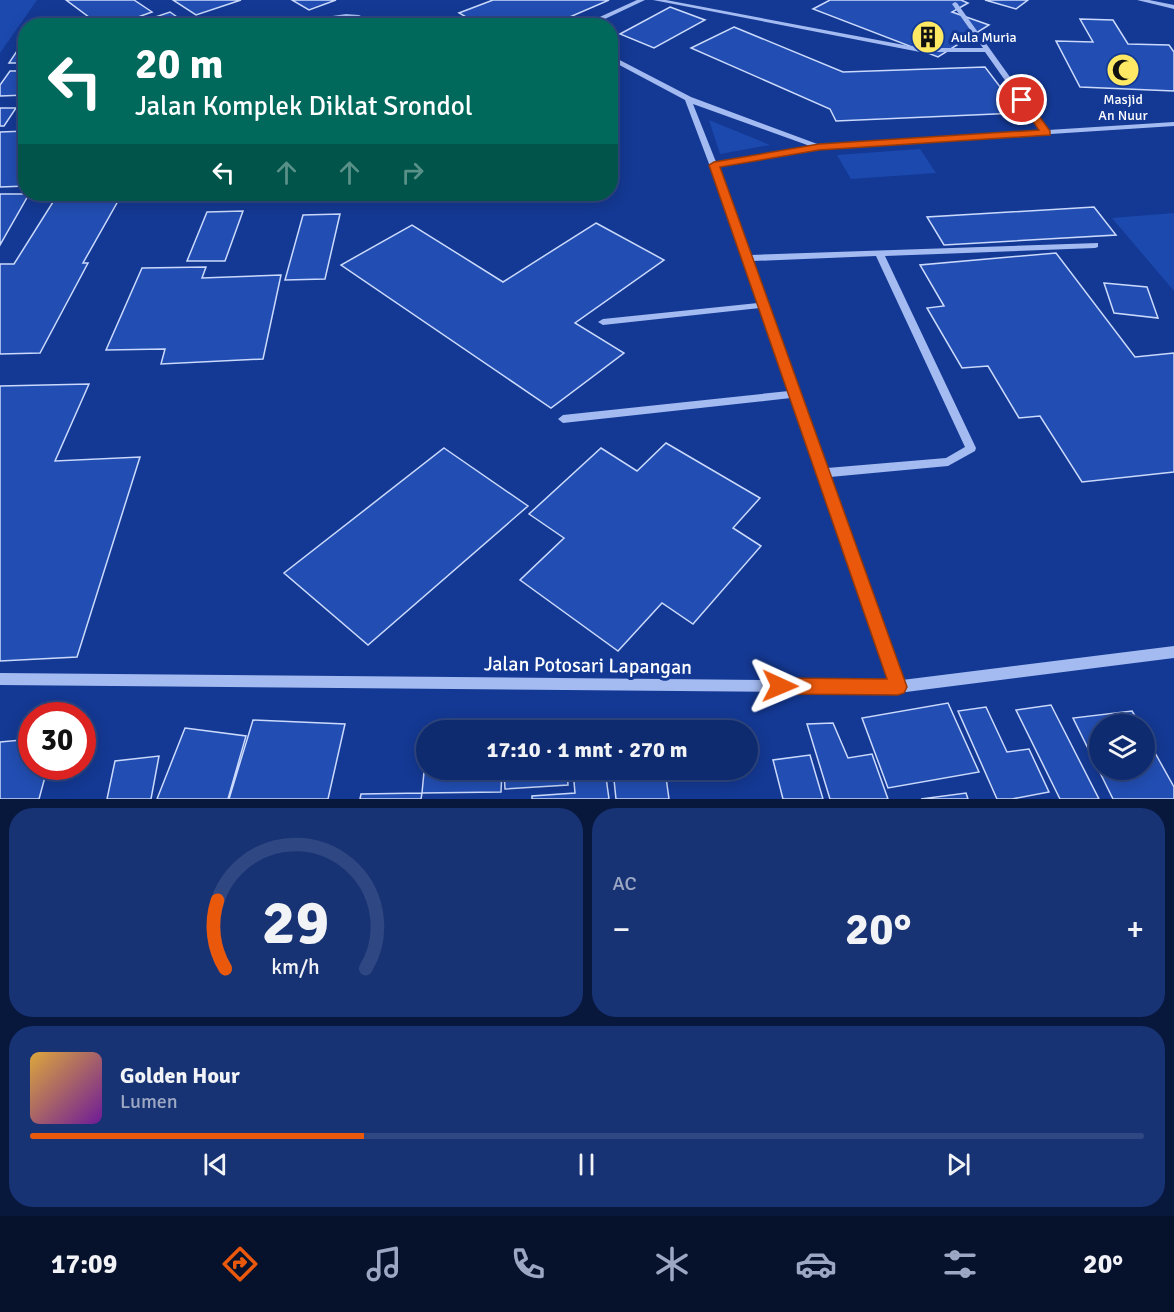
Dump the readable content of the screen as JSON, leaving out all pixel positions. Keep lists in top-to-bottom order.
{
  "streets": {
    "street": ["Jalan Potosari Lapangan"]
  },
  "places": {
    "building": ["Aula Muria"],
    "mosque": ["Masjid An Nuur"]
  },
  "page": {
    "turn": ["20 m", "Jalan Komplek Diklat Srondol"],
    "limit": "30",
    "trip": "17:10 · 1 mnt · 270 m",
    "tile": "AC",
    "heat": ["−", "20°", "+"],
    "song": ["Golden Hour", "Lumen"],
    "tabs": ["17:09", "20°"],
    "gauge": ["29", "km/h"]
  }
}
